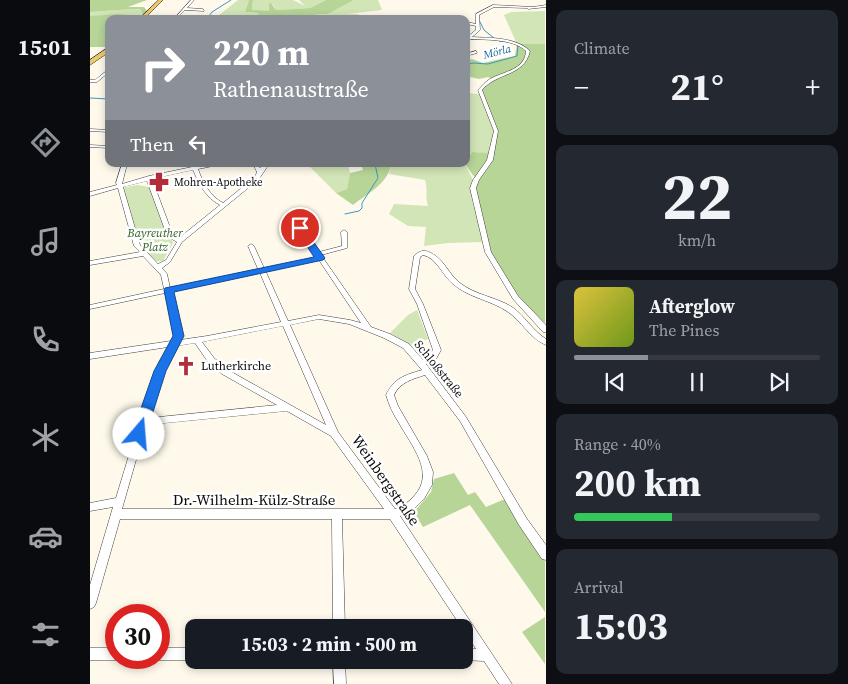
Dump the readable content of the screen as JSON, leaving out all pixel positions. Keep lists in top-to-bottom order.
{
  "streets": {
    "street": ["Schloßstraße", "Weinbergstraße", "Dr.-Wilhelm-Külz-Straße"]
  },
  "crossings": [
    ["Schloßstraße", "Weinbergstraße"],
    ["Weinbergstraße", "Dr.-Wilhelm-Külz-Straße"]
  ],
  "water": ["Mörla"],
  "parks": ["Bayreuther Platz"],
  "places": {
    "pharmacy": ["Mohren-Apotheke"],
    "church": ["Lutherkirche"]
  },
  "page": {
    "tabs": "15:01",
    "tile": [
      "Climate",
      ["22", "km/h"],
      ["Range · 40%", "200 km"],
      ["Arrival", "15:03"]
    ],
    "turn": ["220 m", "Rathenaustraße"],
    "heat": ["−", "21°", "+"],
    "then": "Then",
    "song": ["Afterglow", "The Pines"],
    "limit": "30",
    "trip": "15:03 · 2 min · 500 m"
  }
}
